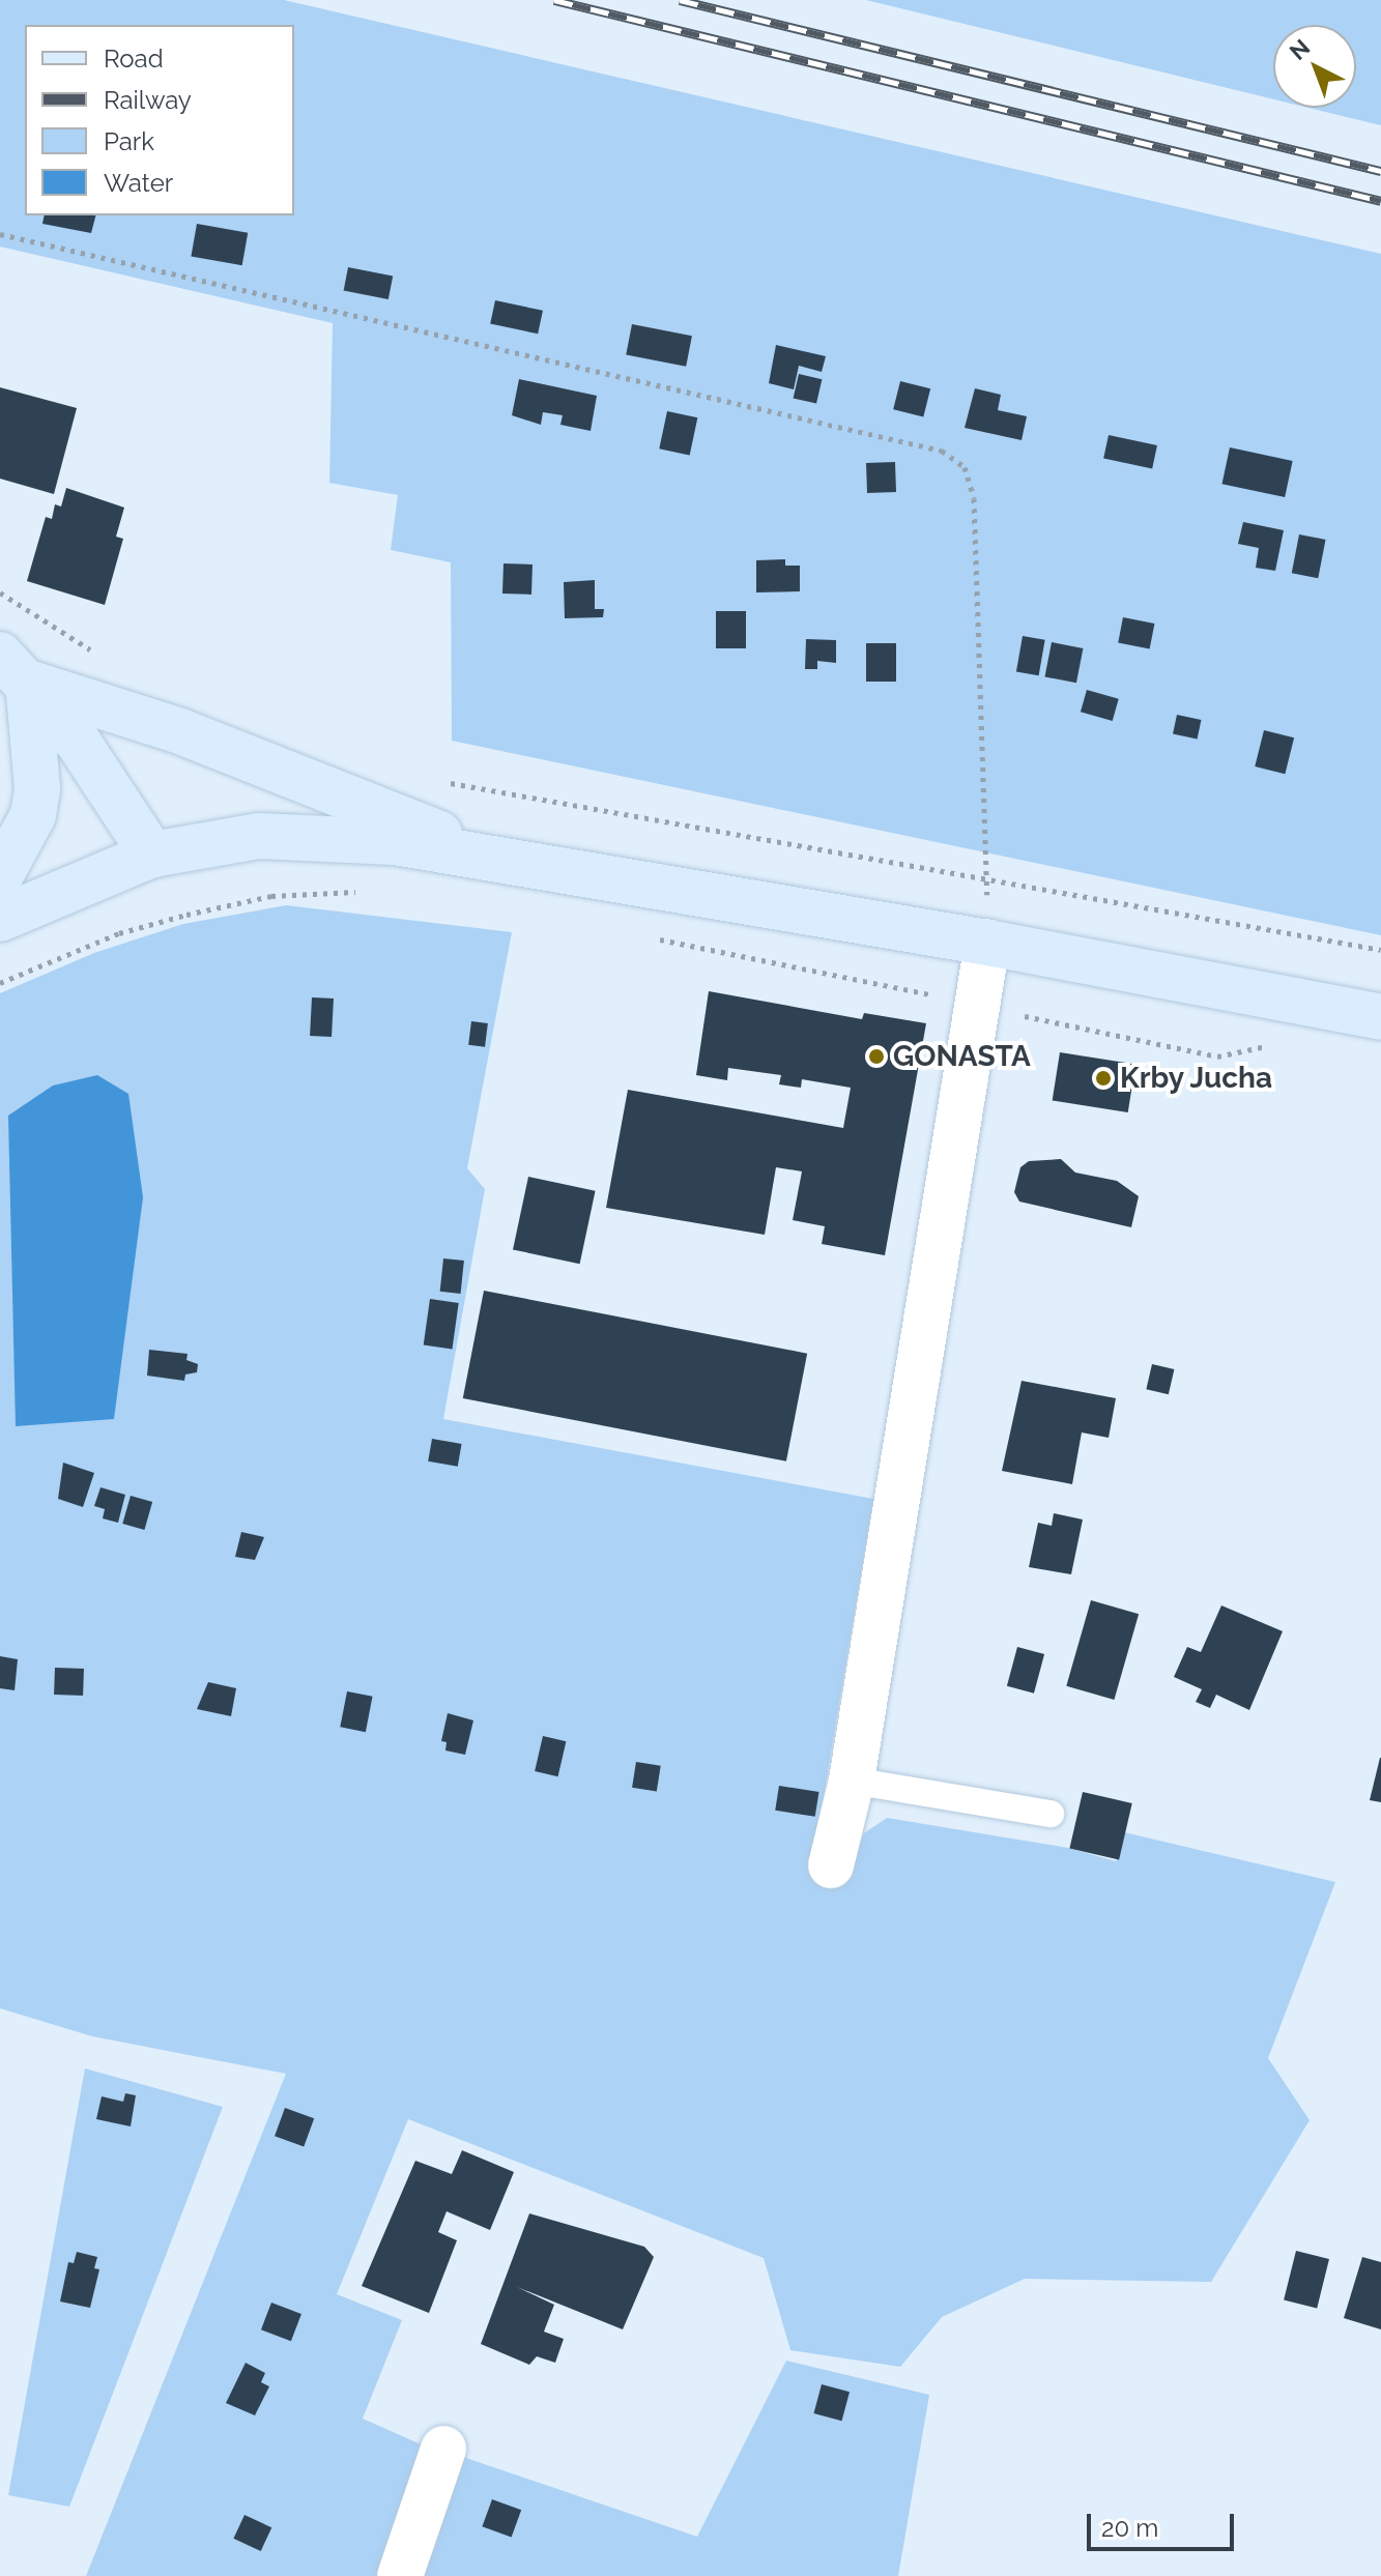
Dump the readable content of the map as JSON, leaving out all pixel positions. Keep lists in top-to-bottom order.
{
  "places": ["GONASTA", "Krby Jucha"],
  "legend": [
    "Road",
    "Railway",
    "Park",
    "Water"
  ],
  "scale_bar": "20 m",
  "north": "top left"
}
